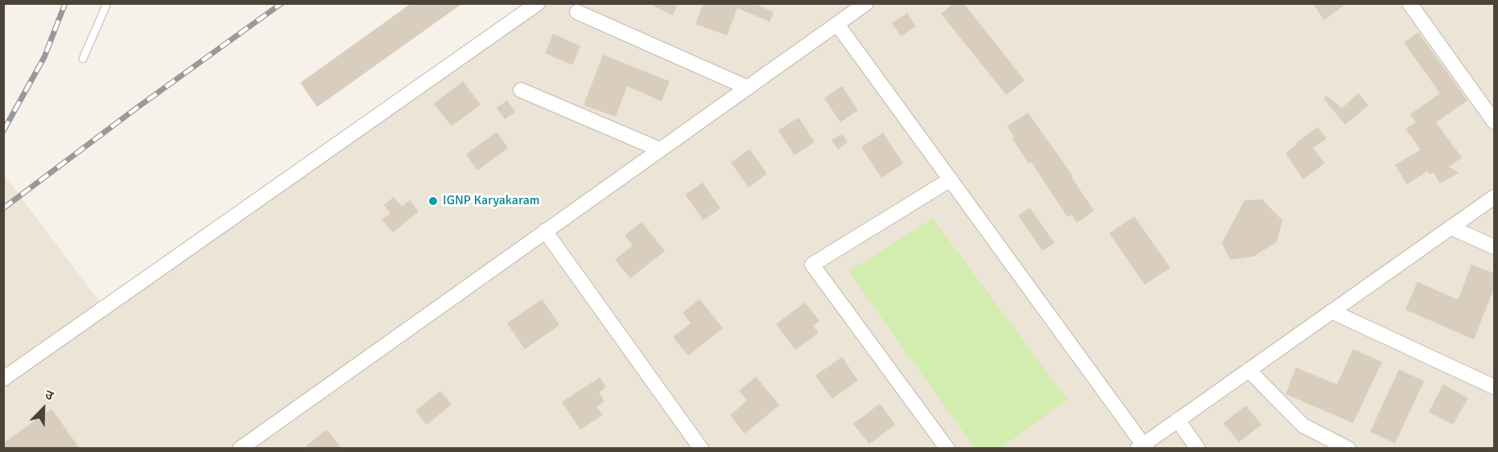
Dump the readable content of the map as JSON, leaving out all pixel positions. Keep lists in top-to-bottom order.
{
  "places": ["IGNP Karyakaram"],
  "north": "top right"
}
